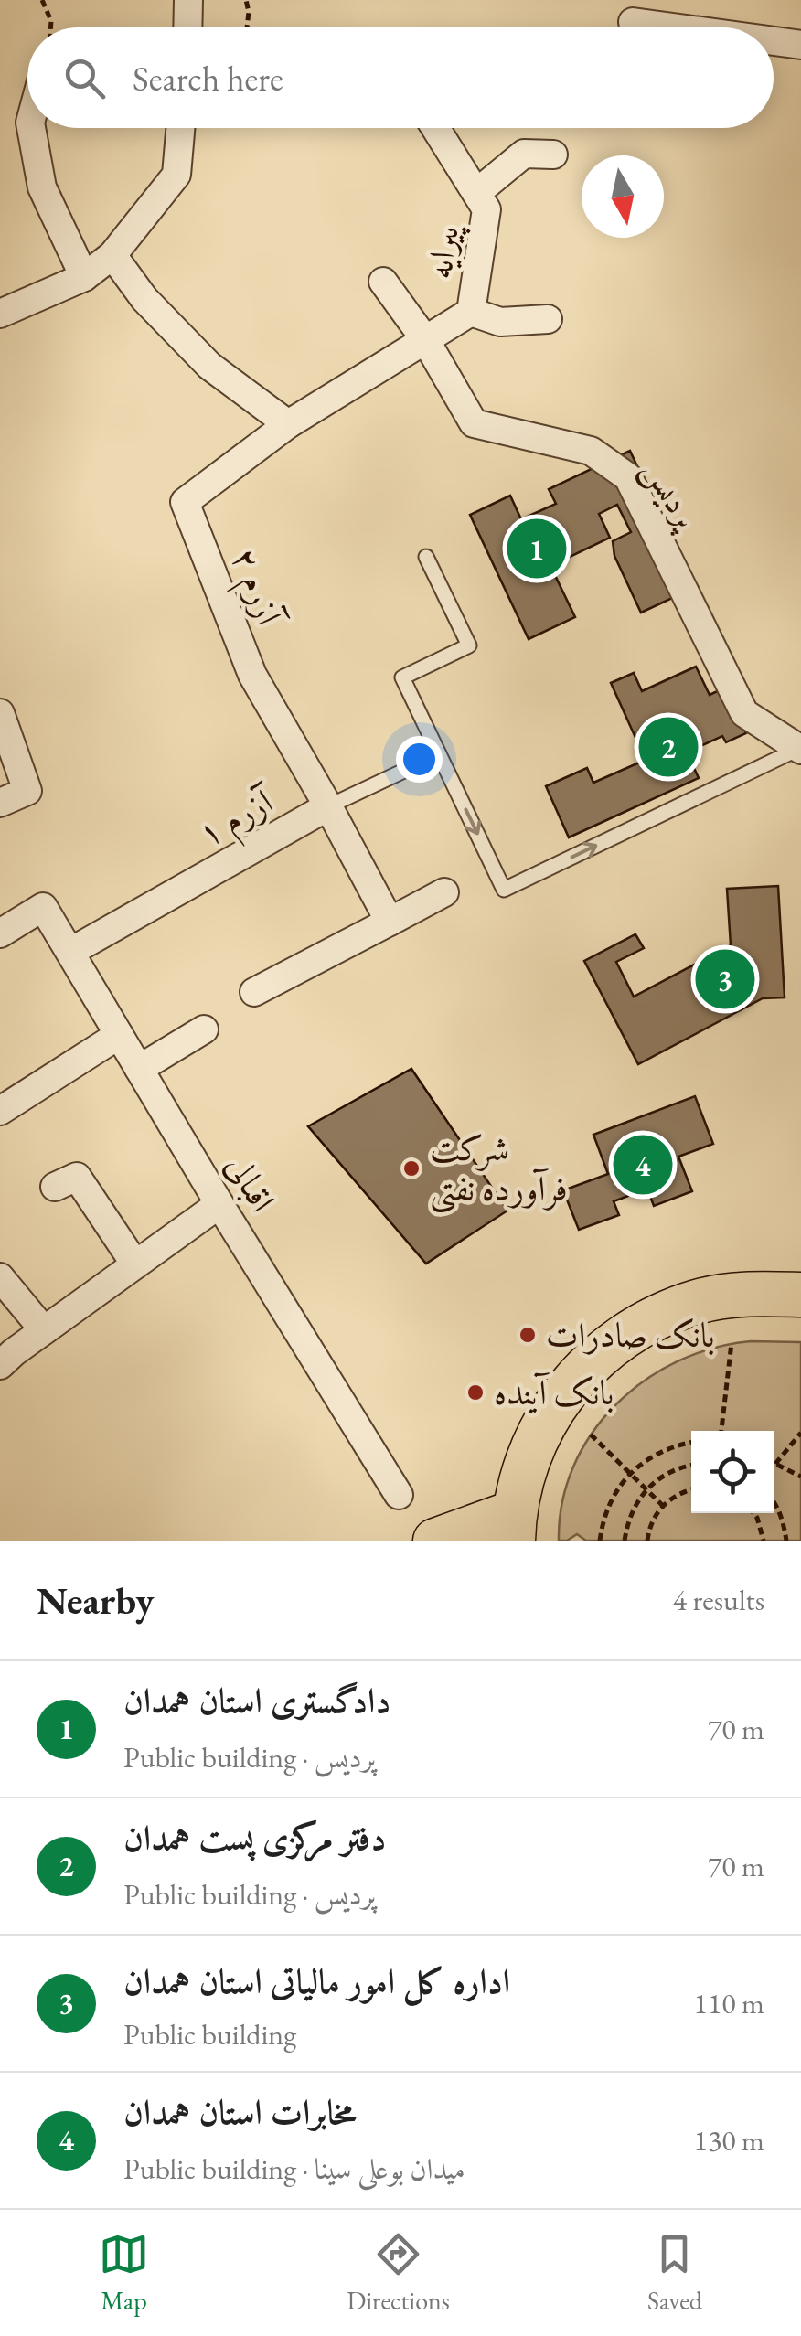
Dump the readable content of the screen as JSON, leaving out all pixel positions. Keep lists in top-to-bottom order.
{
  "streets": {
    "street": [
      "پیرایه",
      "پردیس",
      "آزرم ۲",
      "آزرم ۱",
      "اقبالی"
    ]
  },
  "crossings": [
    ["پیرایه", "پردیس"],
    ["پیرایه", "آزرم ۲"],
    ["آزرم ۲", "آزرم ۱"],
    ["آزرم ۱", "اقبالی"]
  ],
  "places": ["شرکت فرآورده نفتی", "بانک صادرات", "بانک آینده"],
  "north": "bottom",
  "page": {
    "search": "Search here",
    "pins": [
      "1",
      "2",
      "3",
      "4"
    ],
    "heading": ["Nearby", "4 results"],
    "list": [
      {
        "mark": "1",
        "name": "دادگستری استان همدان",
        "note": "Public building · پردیس",
        "value": "70 m"
      },
      {
        "mark": "2",
        "name": "دفتر مرکزی پست همدان",
        "note": "Public building · پردیس",
        "value": "70 m"
      },
      {
        "mark": "3",
        "name": "اداره کل امور مالیاتی استان همدان",
        "note": "Public building",
        "value": "110 m"
      },
      {
        "mark": "4",
        "name": "مخابرات استان همدان",
        "note": "Public building · میدان بوعلی سینا",
        "value": "130 m"
      }
    ],
    "nav": ["Map", "Directions", "Saved"]
  }
}
